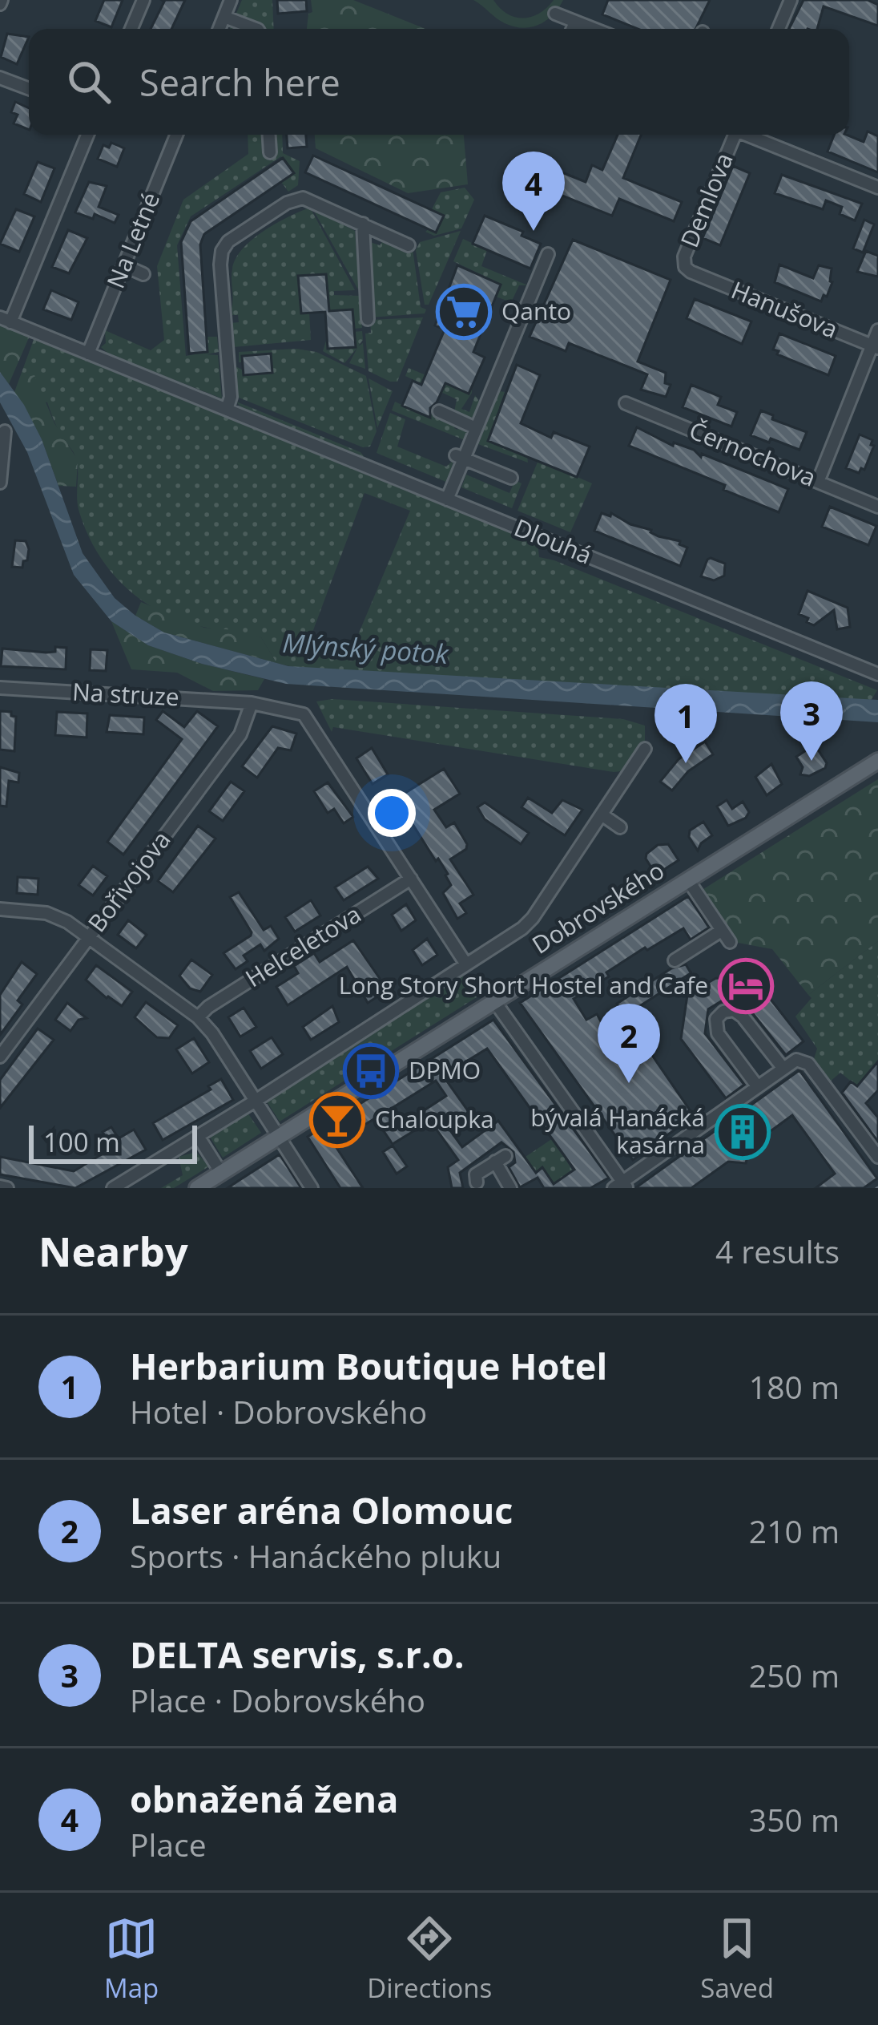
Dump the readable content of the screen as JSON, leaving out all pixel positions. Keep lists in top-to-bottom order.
{
  "streets": {
    "main road": ["Dobrovského"],
    "street": [
      "Demlova",
      "Na Letné",
      "Hanušova",
      "Černochova",
      "Dlouhá",
      "Na struze",
      "Bořivojova",
      "Helceletova"
    ]
  },
  "crossings": [
    ["Demlova", "Hanušova"],
    ["Na Letné", "Dlouhá"],
    ["Na struze", "Bořivojova"],
    ["Na struze", "Dobrovského"],
    ["Na struze", "Helceletova"]
  ],
  "water": ["Mlýnský potok"],
  "places": {
    "supermarket": ["Qanto"],
    "hotel": ["Long Story Short Hostel and Cafe"],
    "bus stop": ["DPMO"],
    "bar": ["Chaloupka"],
    "building": ["bývalá Hanácká kasárna"]
  },
  "scale_bar": "100 m",
  "page": {
    "search": "Search here",
    "pins": [
      "4",
      "3",
      "1",
      "2"
    ],
    "scale": "100 m",
    "heading": ["Nearby", "4 results"],
    "list": [
      {
        "mark": "1",
        "name": "Herbarium Boutique Hotel",
        "note": "Hotel · Dobrovského",
        "value": "180 m"
      },
      {
        "mark": "2",
        "name": "Laser aréna Olomouc",
        "note": "Sports · Hanáckého pluku",
        "value": "210 m"
      },
      {
        "mark": "3",
        "name": "DELTA servis, s.r.o.",
        "note": "Place · Dobrovského",
        "value": "250 m"
      },
      {
        "mark": "4",
        "name": "obnažená žena",
        "note": "Place",
        "value": "350 m"
      }
    ],
    "nav": ["Map", "Directions", "Saved"]
  }
}
